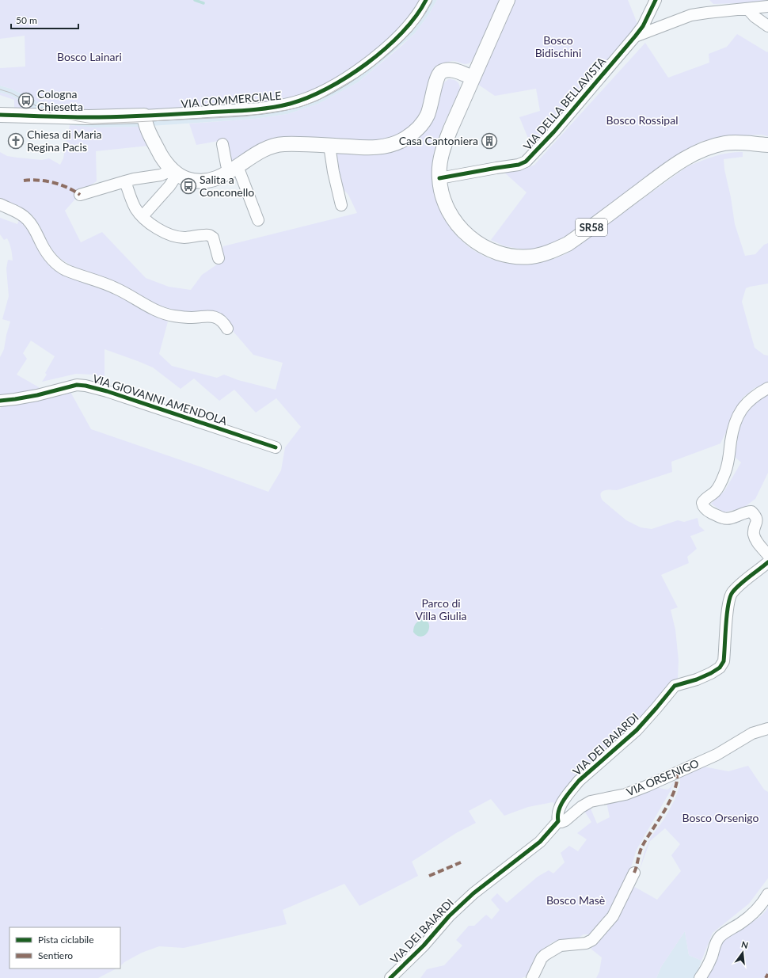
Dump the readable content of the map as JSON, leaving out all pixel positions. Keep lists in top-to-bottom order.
{
  "streets": {
    "main road": ["VIA COMMERCIALE", "SR58"],
    "street": [
      "VIA DELLA BELLAVISTA",
      "VIA GIOVANNI AMENDOLA",
      "VIA DEI BAIARDI",
      "VIA ORSENIGO"
    ]
  },
  "crossings": [
    ["VIA DELLA BELLAVISTA", "SR58"],
    ["VIA DEI BAIARDI", "VIA ORSENIGO"]
  ],
  "parks": [
    "Bosco Bidischini",
    "Bosco Lainari",
    "Bosco Rossipal",
    "Parco di Villa Giulia",
    "Bosco Orsenigo",
    "Bosco Masè"
  ],
  "places": {
    "bus stop": ["Cologna Chiesetta", "Salita a Conconello"],
    "church": ["Chiesa di Maria Regina Pacis"],
    "building": ["Casa Cantoniera"]
  },
  "legend": ["Pista ciclabile", "Sentiero"],
  "scale_bar": "50 m",
  "north": "top"
}
